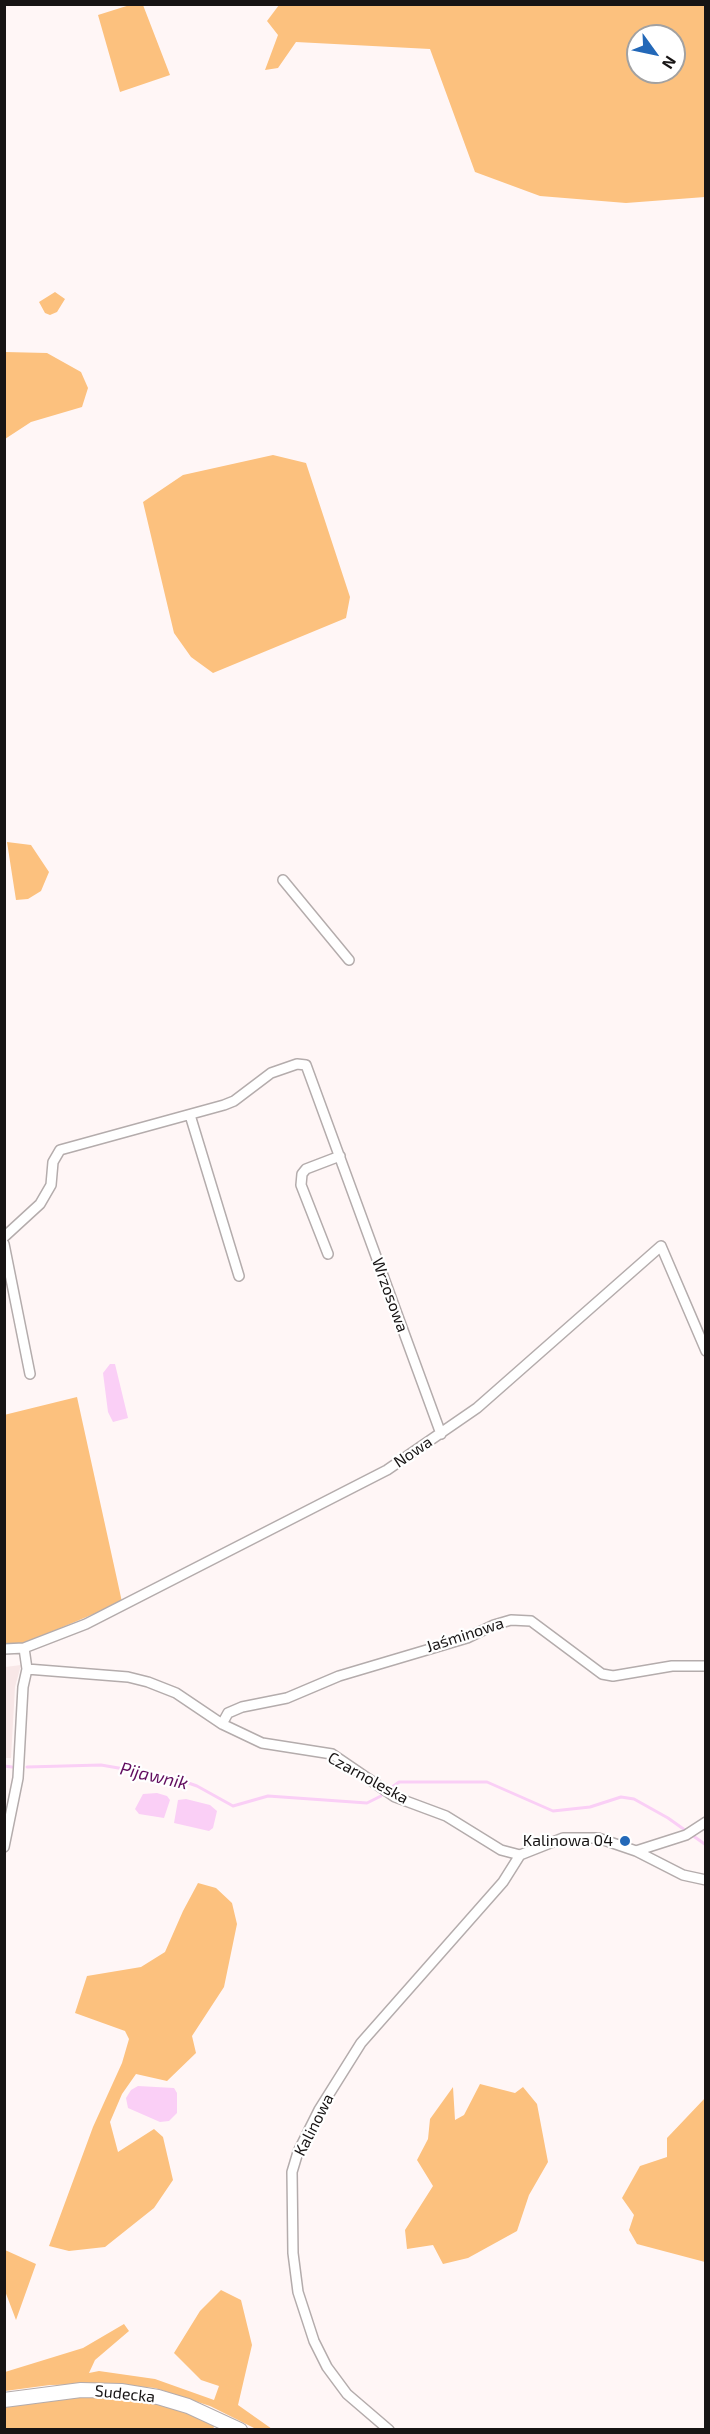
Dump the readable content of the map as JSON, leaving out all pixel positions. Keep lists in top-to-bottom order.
{
  "streets": {
    "main road": ["Sudecka"],
    "street": [
      "Wrzosowa",
      "Nowa",
      "Jaśminowa",
      "Czarnoleska",
      "Kalinowa"
    ]
  },
  "crossings": [
    ["Wrzosowa", "Nowa"],
    ["Jaśminowa", "Czarnoleska"],
    ["Czarnoleska", "Kalinowa"]
  ],
  "water": ["Pijawnik"],
  "places": ["Kalinowa 04"],
  "north": "bottom right"
}
